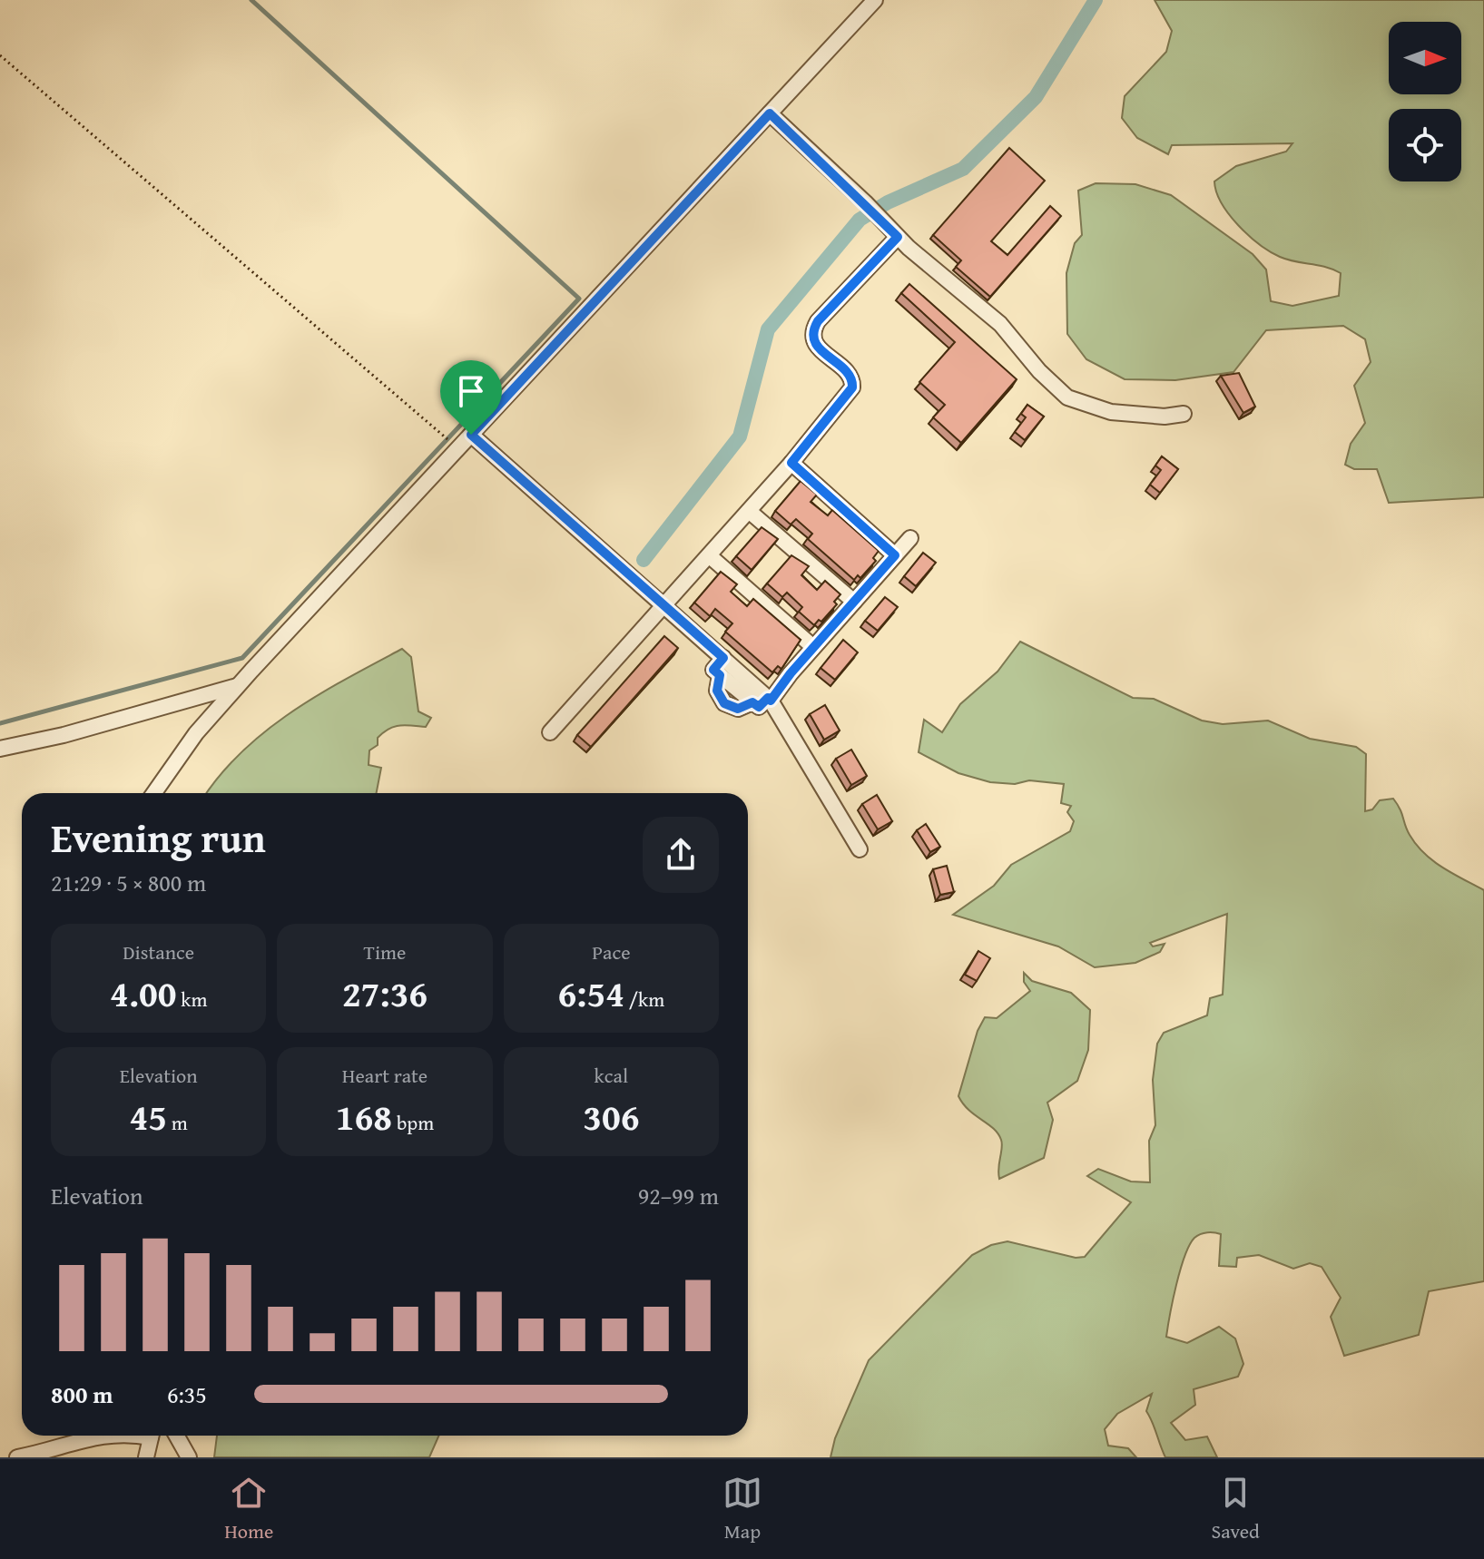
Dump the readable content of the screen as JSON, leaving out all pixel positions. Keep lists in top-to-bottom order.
{
  "north": "right",
  "page": {
    "heading": ["Evening run", "21:29 · 5 × 800 m"],
    "stats": [
      ["Distance", "4.00 km"],
      ["Time", "27:36"],
      ["Pace", "6:54 /km"],
      ["Elevation", "45 m"],
      ["Heart rate", "168 bpm"],
      ["kcal", "306"]
    ],
    "chart": ["Elevation", "92–99 m"],
    "list": [
      {
        "name": "800 m",
        "note": "6:35"
      }
    ],
    "tabs": ["Home", "Map", "Saved"]
  }
}
